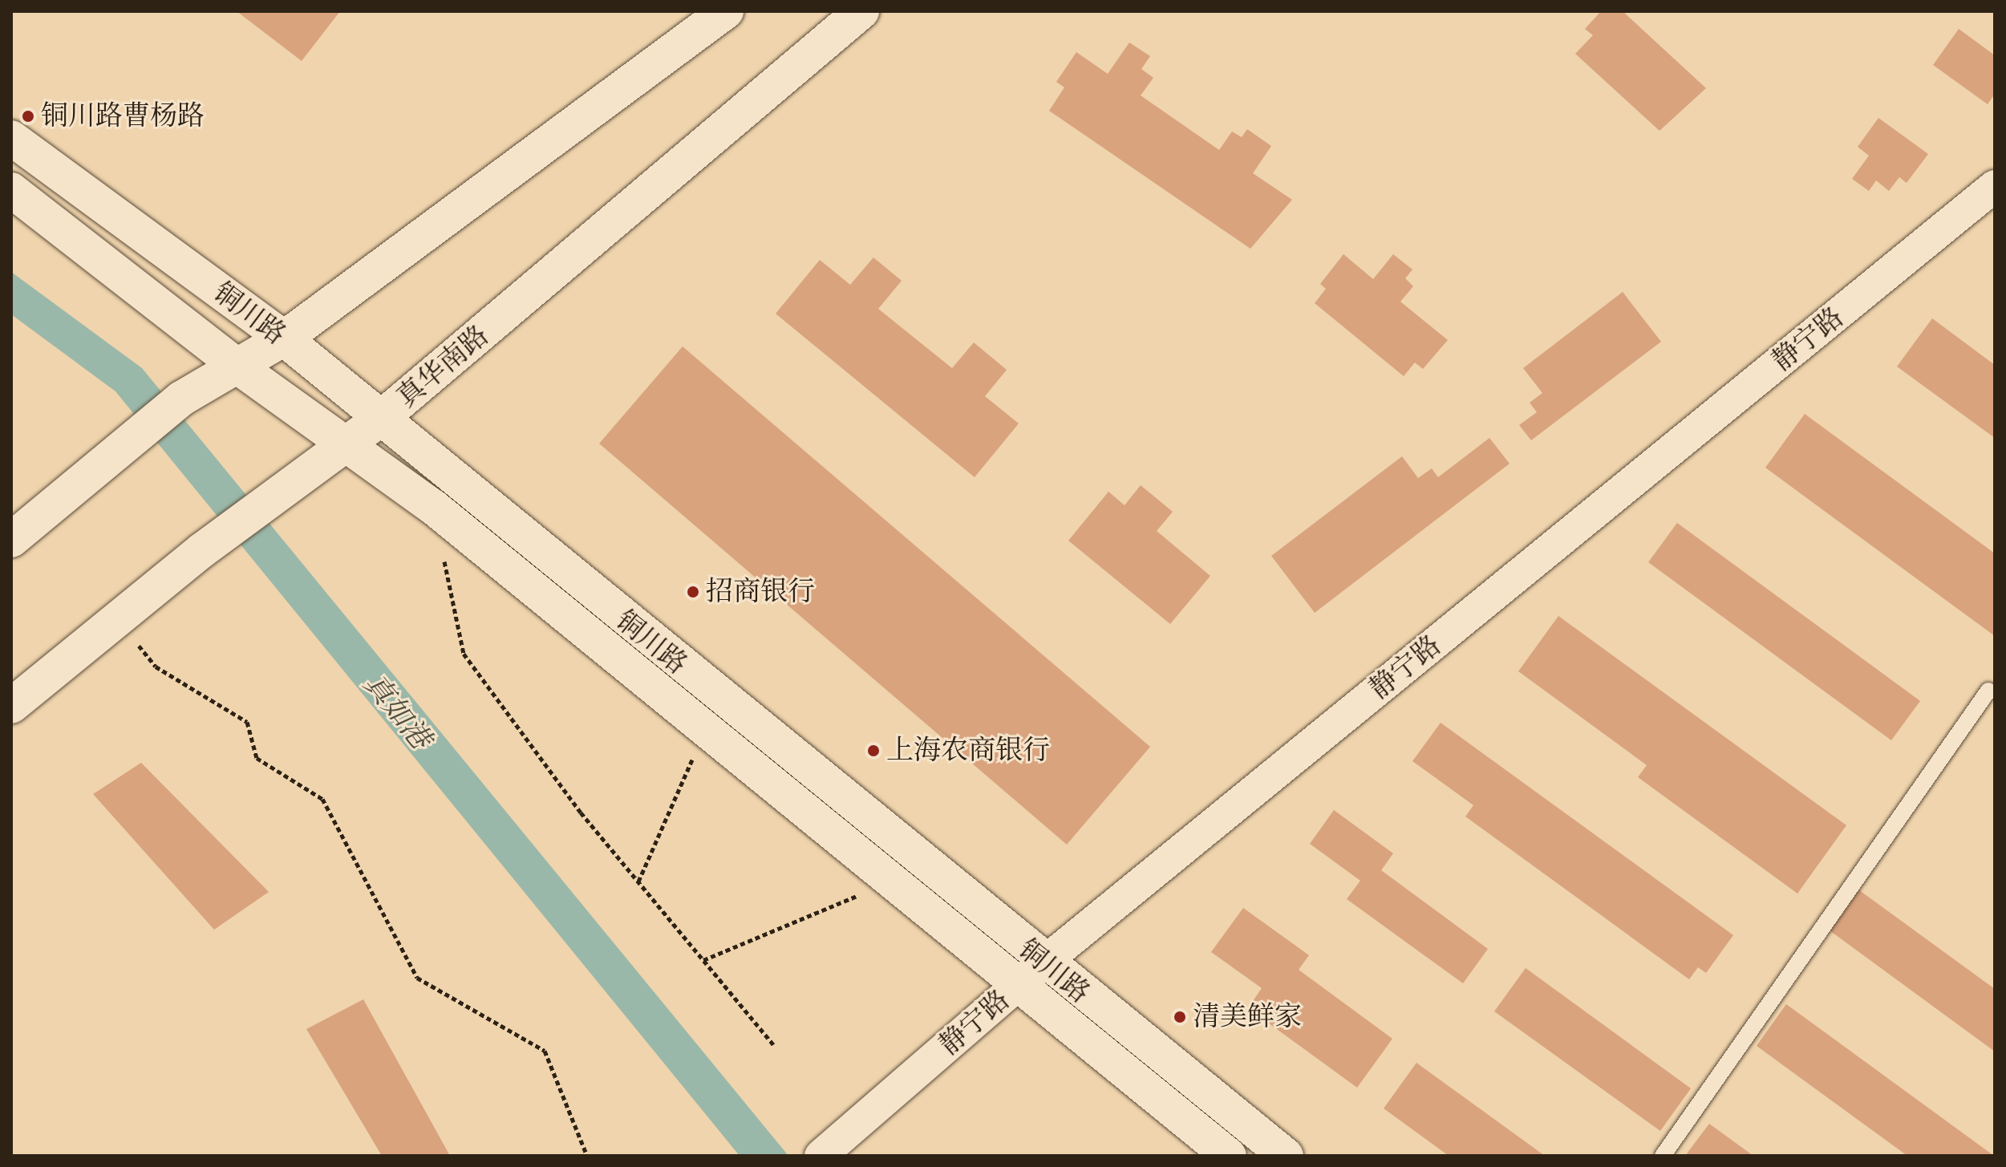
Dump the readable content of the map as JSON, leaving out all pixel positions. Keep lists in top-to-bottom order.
{
  "streets": {
    "main road": ["铜川路", "真华南路"],
    "street": ["静宁路"]
  },
  "crossings": [
    ["铜川路", "静宁路"],
    ["铜川路", "真华南路"]
  ],
  "water": ["真如港"],
  "places": [
    "铜川路曹杨路",
    "招商银行",
    "上海农商银行",
    "清美鲜家"
  ]
}
